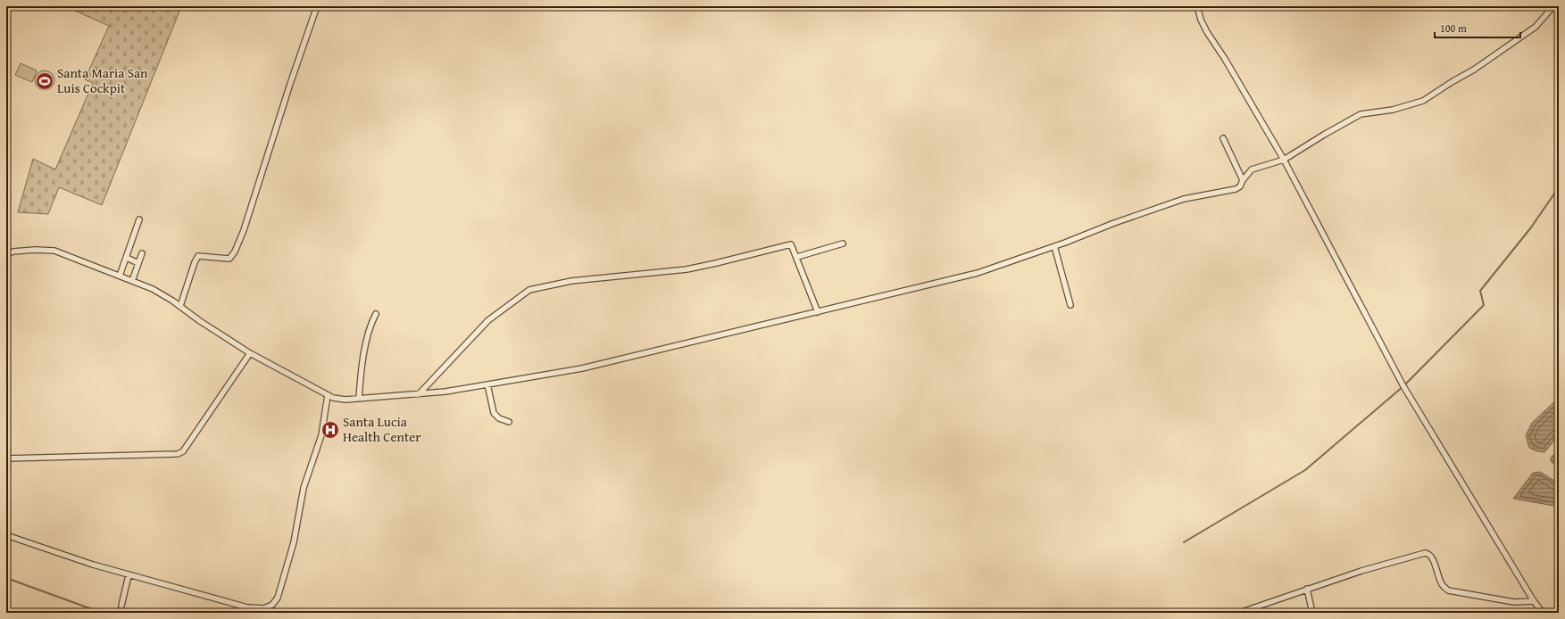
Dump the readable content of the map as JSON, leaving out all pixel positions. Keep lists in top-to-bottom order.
{
  "places": {
    "sports": ["Santa Maria San Luis Cockpit"],
    "hospital": ["Santa Lucia Health Center"]
  },
  "scale_bar": "100 m"
}
